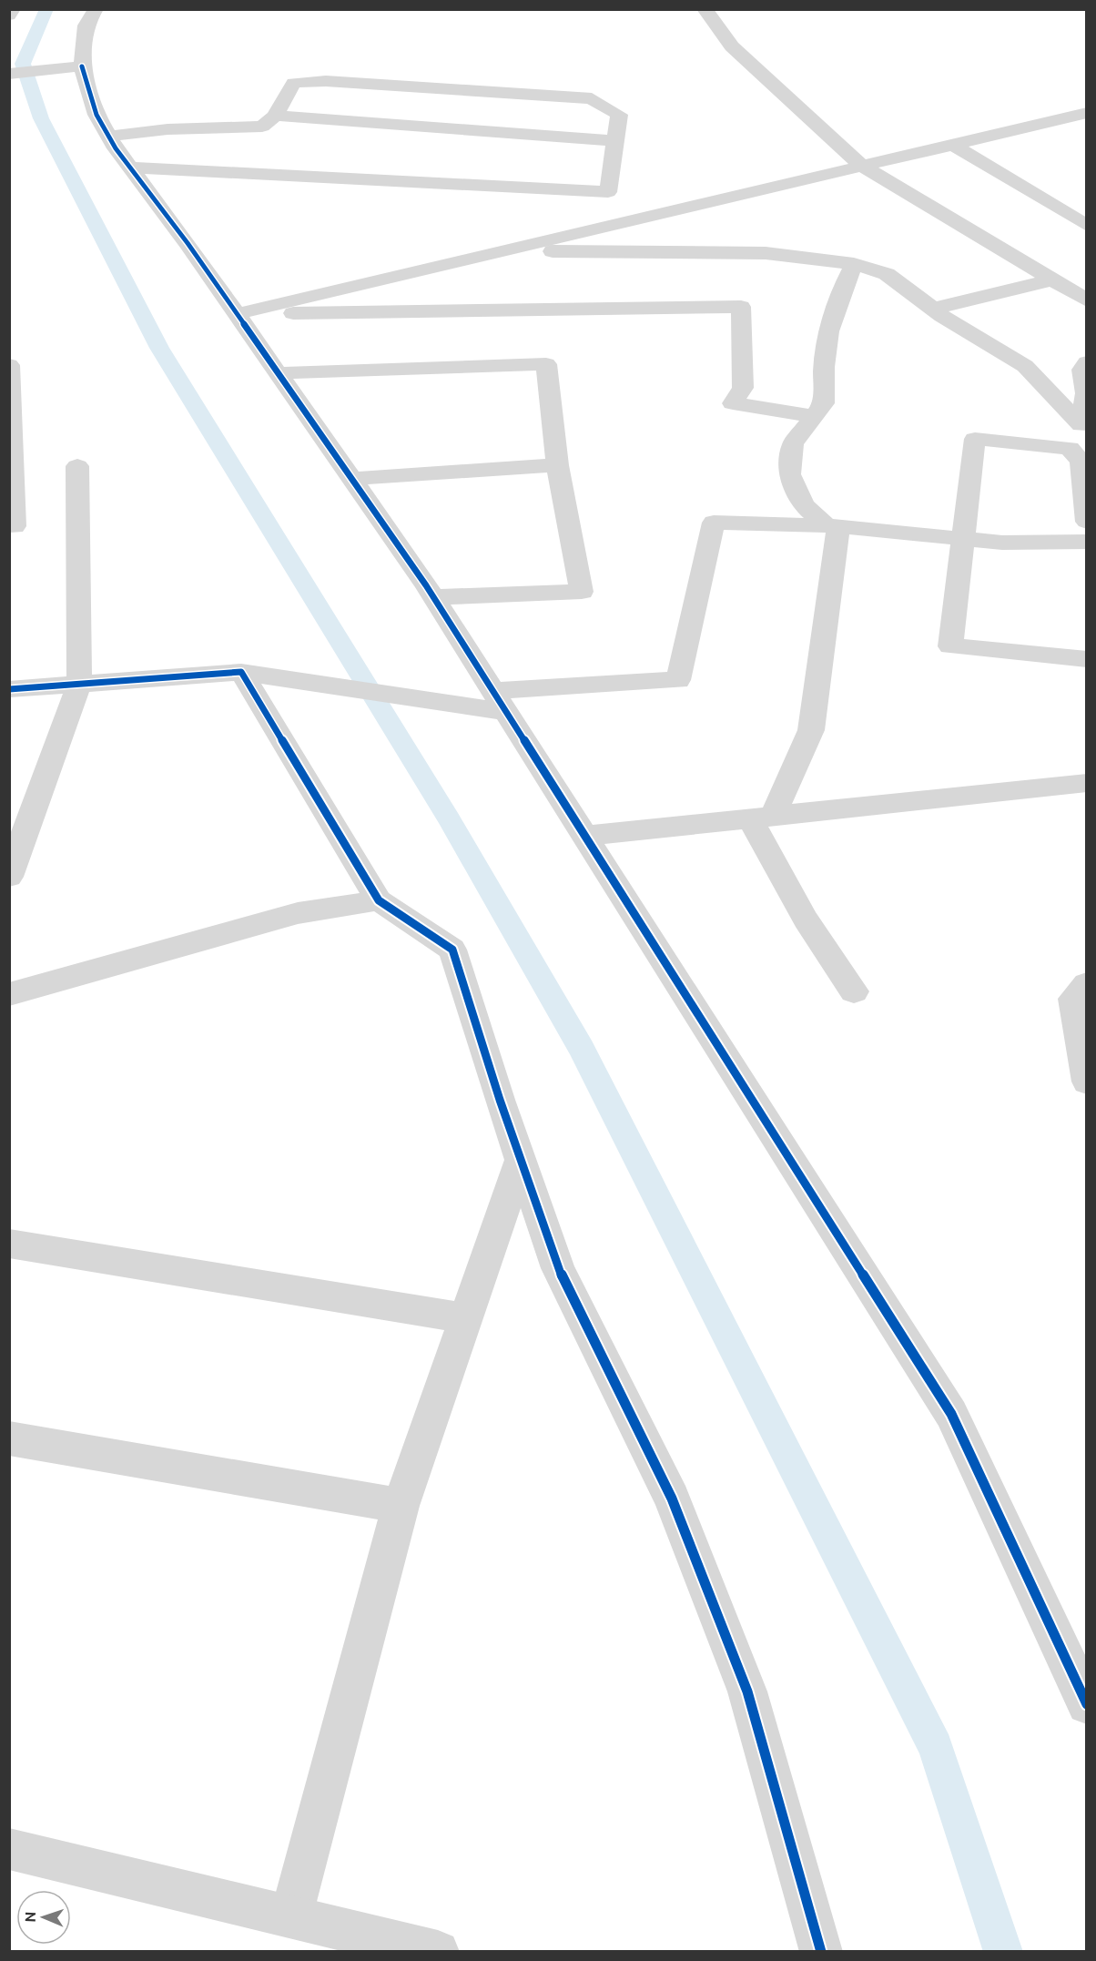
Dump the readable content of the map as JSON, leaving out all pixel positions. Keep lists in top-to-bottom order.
{
  "north": "left"
}
